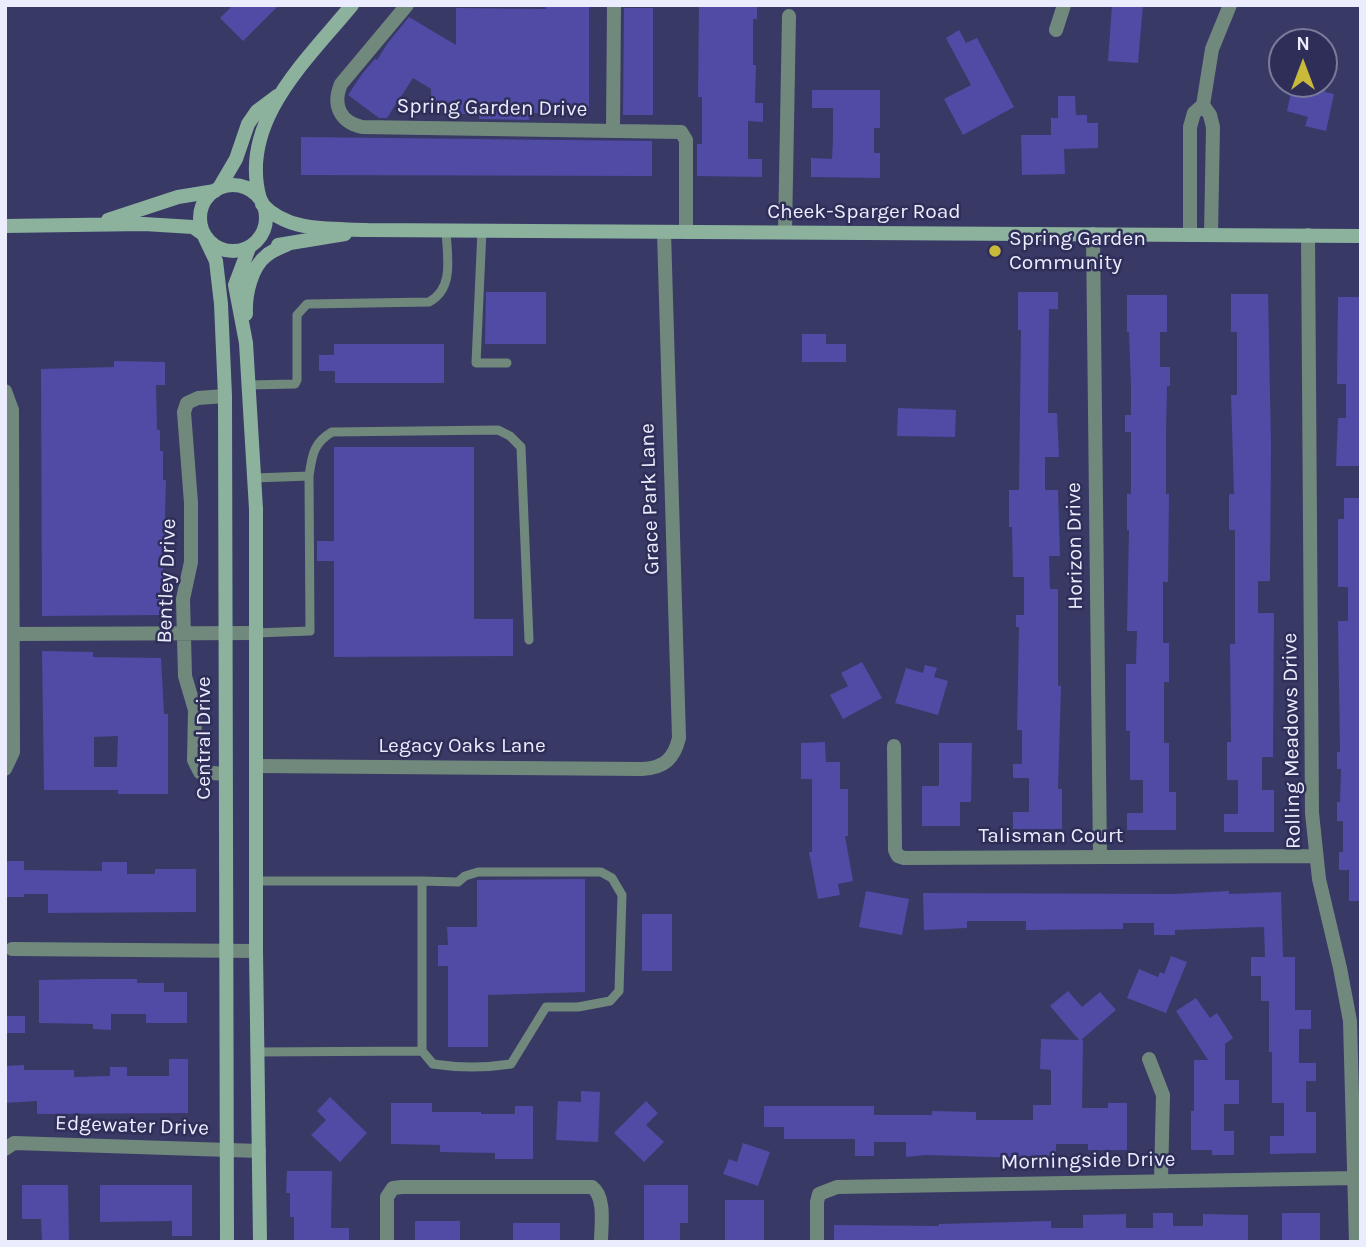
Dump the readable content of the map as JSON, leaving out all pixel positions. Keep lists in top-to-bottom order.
{
  "streets": {
    "main road": ["Cheek-Sparger Road", "Central Drive"],
    "street": [
      "Spring Garden Drive",
      "Grace Park Lane",
      "Horizon Drive",
      "Bentley Drive",
      "Rolling Meadows Drive",
      "Legacy Oaks Lane",
      "Talisman Court",
      "Edgewater Drive",
      "Morningside Drive"
    ]
  },
  "crossings": [
    ["Spring Garden Drive", "Cheek-Sparger Road"],
    ["Cheek-Sparger Road", "Grace Park Lane"],
    ["Cheek-Sparger Road", "Horizon Drive"],
    ["Cheek-Sparger Road", "Central Drive"],
    ["Cheek-Sparger Road", "Rolling Meadows Drive"],
    ["Grace Park Lane", "Legacy Oaks Lane"],
    ["Horizon Drive", "Talisman Court"],
    ["Bentley Drive", "Central Drive"],
    ["Central Drive", "Edgewater Drive"],
    ["Rolling Meadows Drive", "Talisman Court"],
    ["Rolling Meadows Drive", "Morningside Drive"]
  ],
  "places": ["Spring Garden Community"],
  "north": "top"
}
